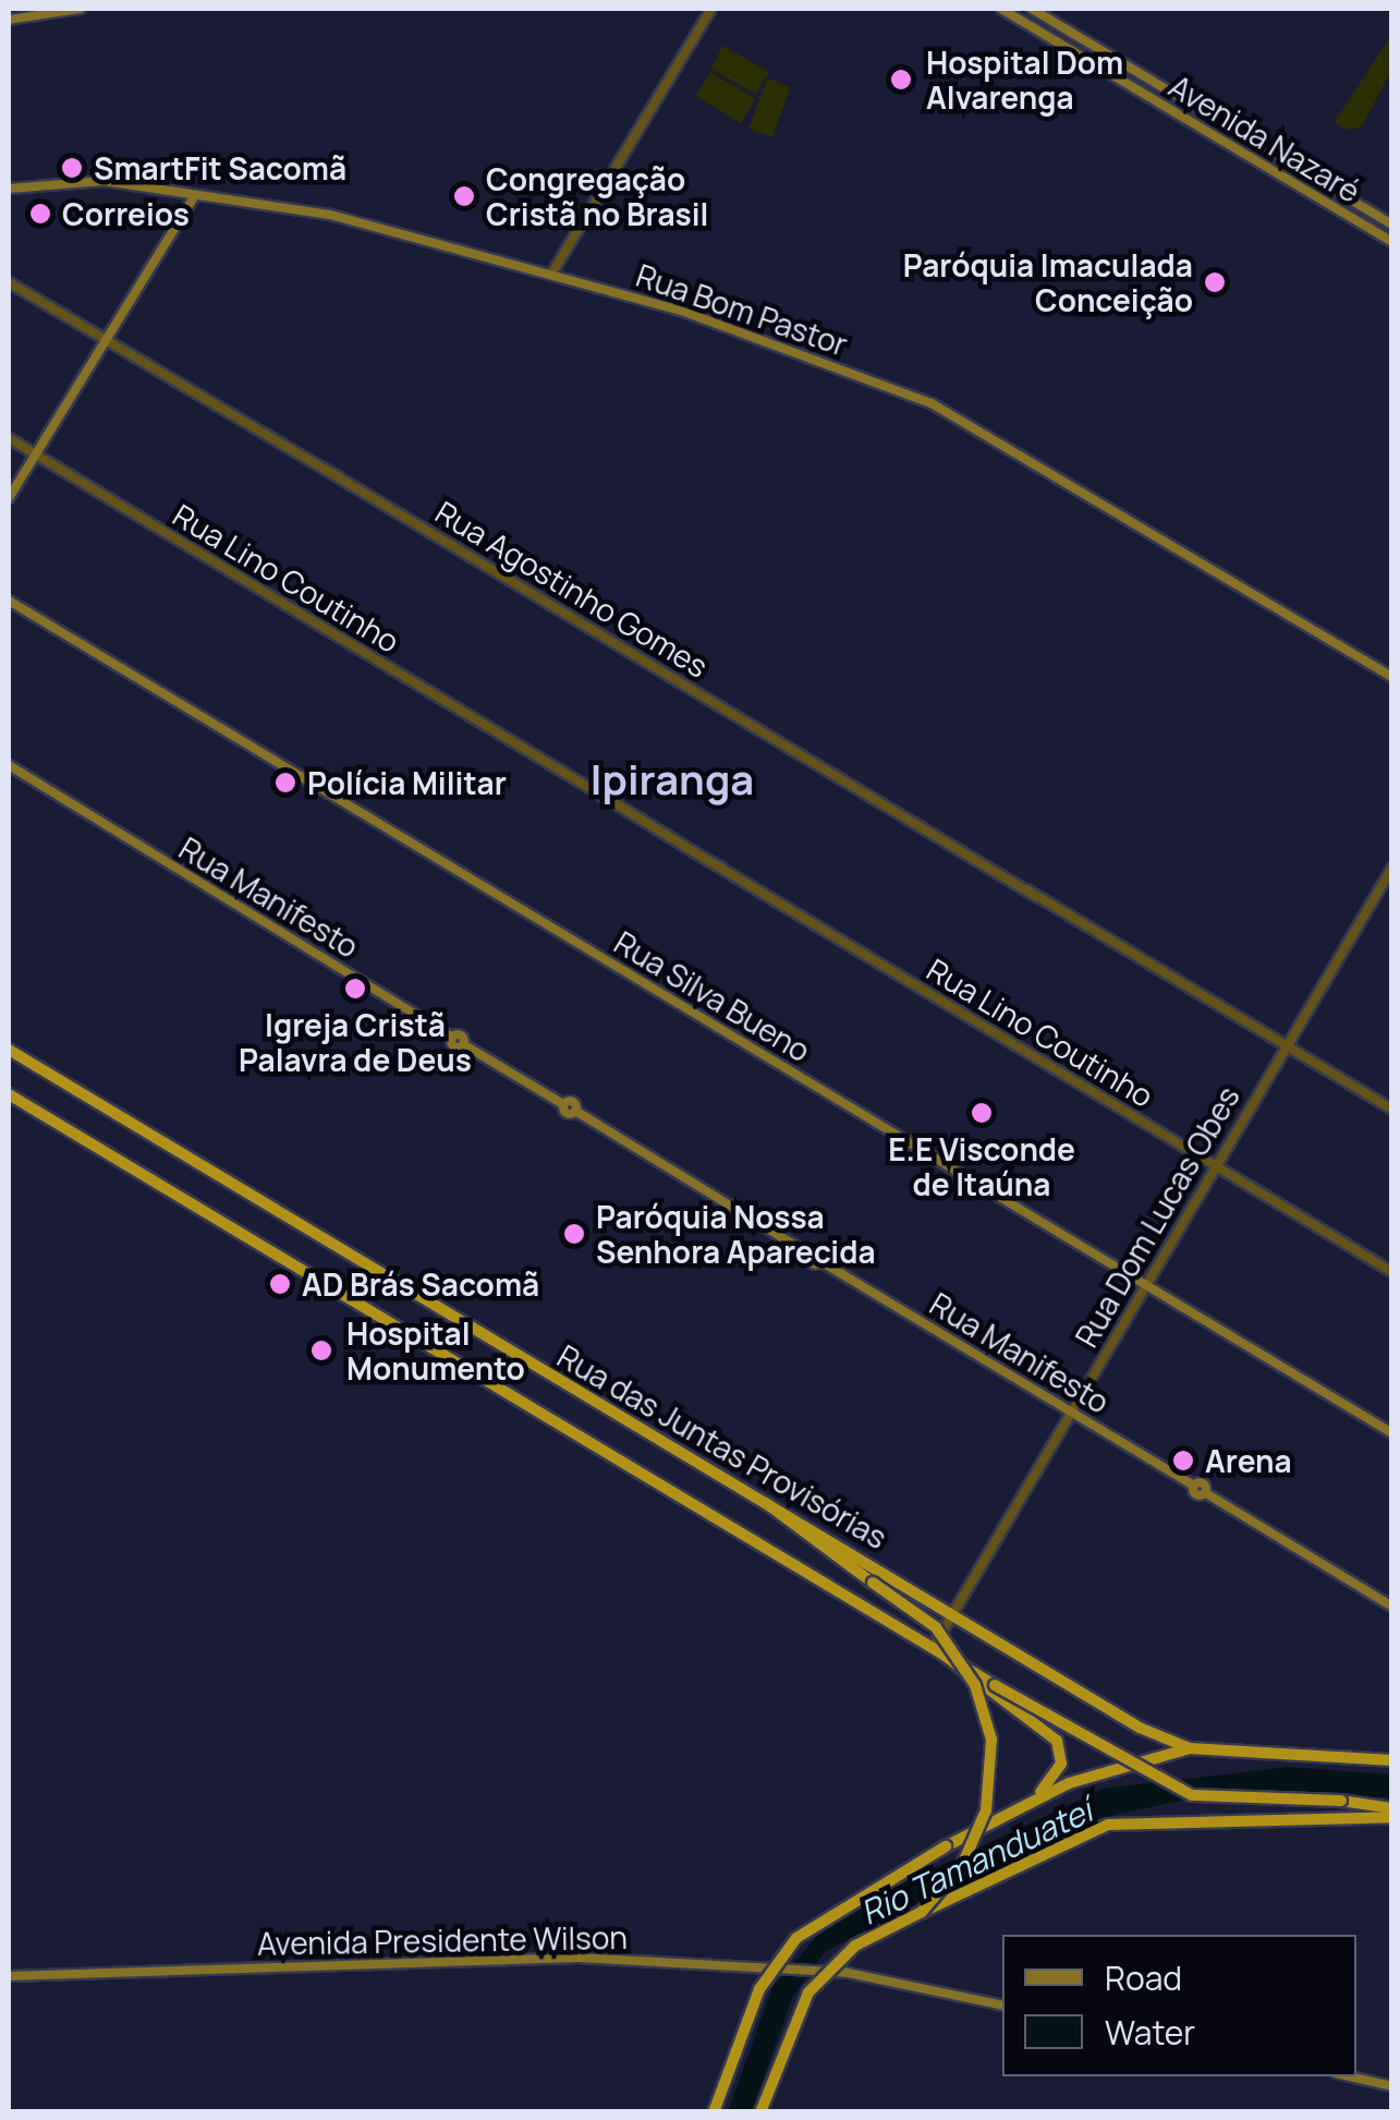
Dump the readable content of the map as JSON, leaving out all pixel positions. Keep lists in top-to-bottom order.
{
  "streets": {
    "highway": ["Rua das Juntas Provisórias"],
    "main road": [
      "Avenida Nazaré",
      "Rua Bom Pastor",
      "Rua Manifesto",
      "Rua Silva Bueno",
      "Avenida Presidente Wilson"
    ],
    "street": ["Rua Lino Coutinho", "Rua Agostinho Gomes", "Rua Dom Lucas Obes"]
  },
  "crossings": [
    ["Rua Lino Coutinho", "Rua Dom Lucas Obes"],
    ["Rua Agostinho Gomes", "Rua Dom Lucas Obes"],
    ["Rua Manifesto", "Rua Dom Lucas Obes"],
    ["Rua Silva Bueno", "Rua Dom Lucas Obes"],
    ["Rua Dom Lucas Obes", "Rua das Juntas Provisórias"]
  ],
  "districts": ["Ipiranga"],
  "water": ["Rio Tamanduateí"],
  "places": [
    "Hospital Dom Alvarenga",
    "SmartFit Sacomã",
    "Congregação Cristã no Brasil",
    "Correios",
    "Paróquia Imaculada Conceição",
    "Polícia Militar",
    "Igreja Cristã Palavra de Deus",
    "E.E Visconde de Itaúna",
    "Paróquia Nossa Senhora Aparecida",
    "AD Brás Sacomã",
    "Hospital Monumento",
    "Arena"
  ],
  "legend": ["Road", "Water"]
}
